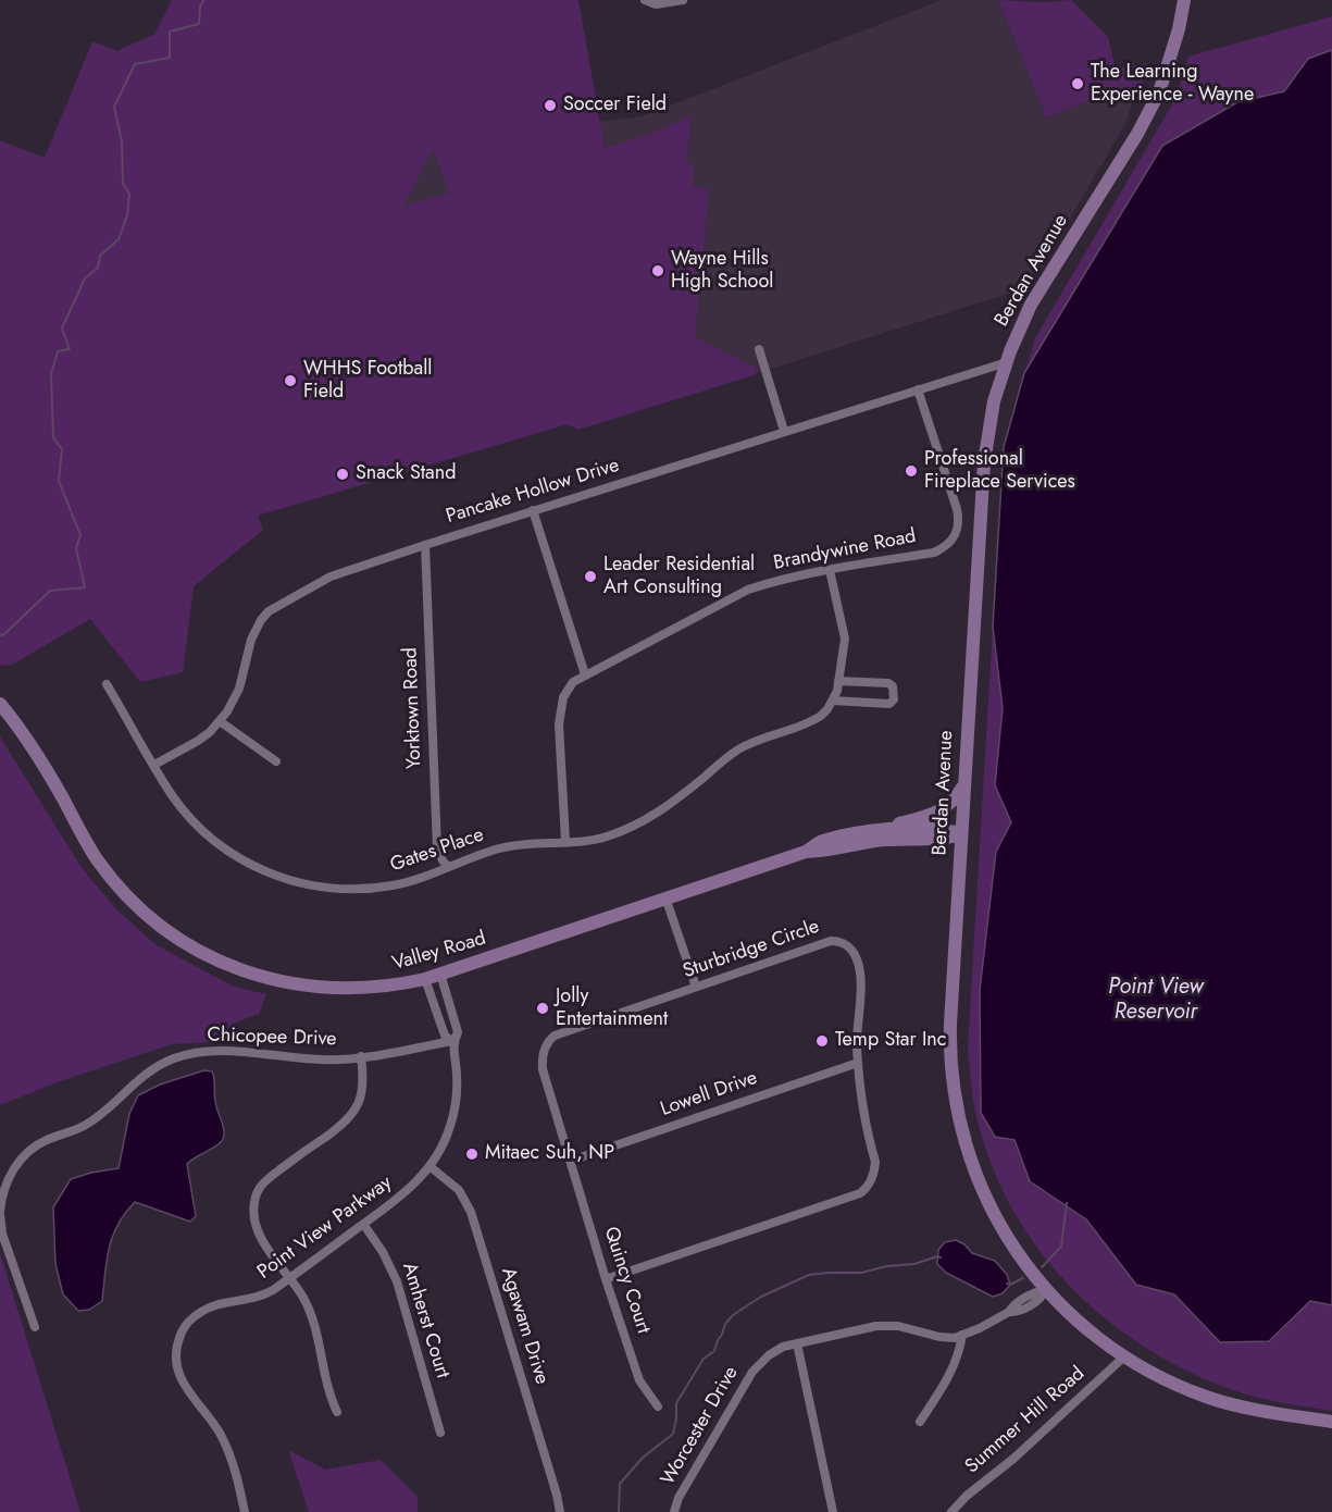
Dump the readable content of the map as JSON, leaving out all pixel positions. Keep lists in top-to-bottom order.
{
  "streets": {
    "main road": ["Berdan Avenue", "Valley Road"],
    "street": [
      "Pancake Hollow Drive",
      "Brandywine Road",
      "Yorktown Road",
      "Gates Place",
      "Sturbridge Circle",
      "Chicopee Drive",
      "Lowell Drive",
      "Point View Parkway",
      "Quincy Court",
      "Amherst Court",
      "Agawam Drive",
      "Summer Hill Road",
      "Worcester Drive"
    ]
  },
  "crossings": [
    ["Berdan Avenue", "Pancake Hollow Drive"],
    ["Berdan Avenue", "Valley Road"],
    ["Berdan Avenue", "Summer Hill Road"],
    ["Berdan Avenue", "Worcester Drive"],
    ["Pancake Hollow Drive", "Brandywine Road"],
    ["Pancake Hollow Drive", "Yorktown Road"],
    ["Pancake Hollow Drive", "Gates Place"],
    ["Brandywine Road", "Gates Place"],
    ["Yorktown Road", "Gates Place"],
    ["Sturbridge Circle", "Lowell Drive"],
    ["Sturbridge Circle", "Quincy Court"],
    ["Chicopee Drive", "Point View Parkway"],
    ["Lowell Drive", "Quincy Court"],
    ["Point View Parkway", "Amherst Court"],
    ["Point View Parkway", "Agawam Drive"]
  ],
  "water": ["Point View Reservoir"],
  "places": [
    "The Learning Experience - Wayne",
    "Soccer Field",
    "Wayne Hills High School",
    "WHHS Football Field",
    "Professional Fireplace Services",
    "Snack Stand",
    "Leader Residential Art Consulting",
    "Jolly Entertainment",
    "Temp Star Inc",
    "Mitaec Suh, NP"
  ]
}
